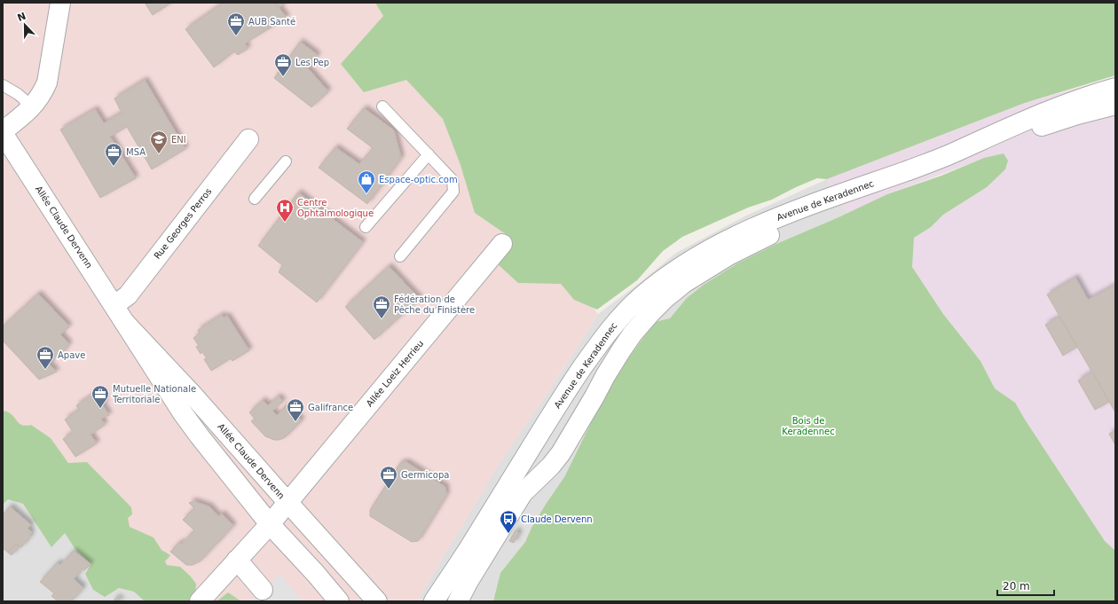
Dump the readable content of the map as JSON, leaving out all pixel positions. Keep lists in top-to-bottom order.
{
  "streets": {
    "street": [
      "Avenue de Keradennec",
      "Rue Georges Perros",
      "Allée Claude Dervenn",
      "Allée Loeiz Herrieu"
    ]
  },
  "crossings": [
    ["Rue Georges Perros", "Allée Claude Dervenn"],
    ["Allée Claude Dervenn", "Allée Loeiz Herrieu"]
  ],
  "parks": ["Bois de Keradennec"],
  "places": {
    "office": [
      "AUB Santé",
      "Les Pep",
      "MSA",
      "Fédération de Pêche du Finistère",
      "Apave",
      "Mutuelle Nationale Territoriale",
      "Galifrance",
      "Germicopa"
    ],
    "school or university": ["ENI"],
    "shop": ["Espace-optic.com"],
    "hospital": ["Centre Ophtalmologique"],
    "bus stop": ["Claude Dervenn"]
  },
  "scale_bar": "20 m",
  "north": "top"
}
